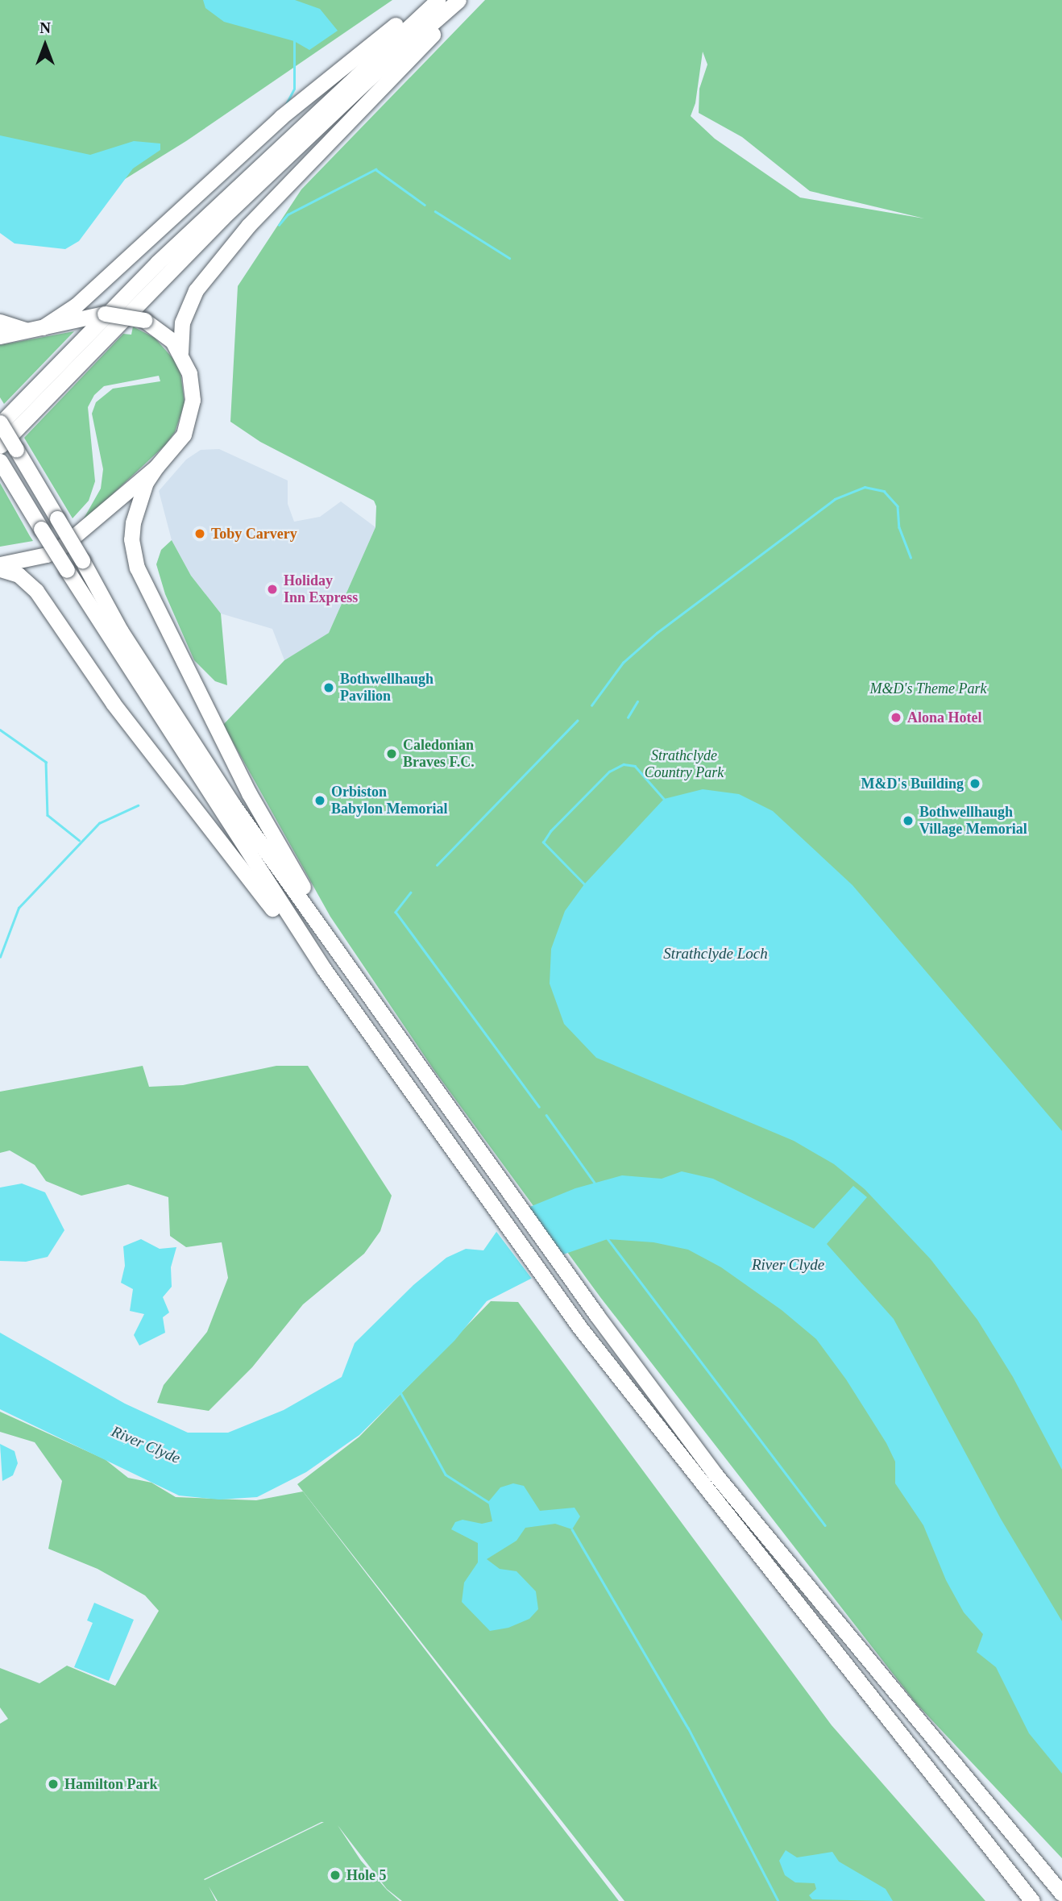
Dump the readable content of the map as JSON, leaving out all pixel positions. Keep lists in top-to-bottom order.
{
  "water": ["Strathclyde Loch", "River Clyde"],
  "parks": ["M&D's Theme Park", "Strathclyde Country Park"],
  "places": [
    "Toby Carvery",
    "Holiday Inn Express",
    "Bothwellhaugh Pavilion",
    "Alona Hotel",
    "Caledonian Braves F.C.",
    "M&D's Building",
    "Orbiston Babylon Memorial",
    "Bothwellhaugh Village Memorial",
    "Hamilton Park",
    "Hole 5"
  ],
  "north": "top"
}
